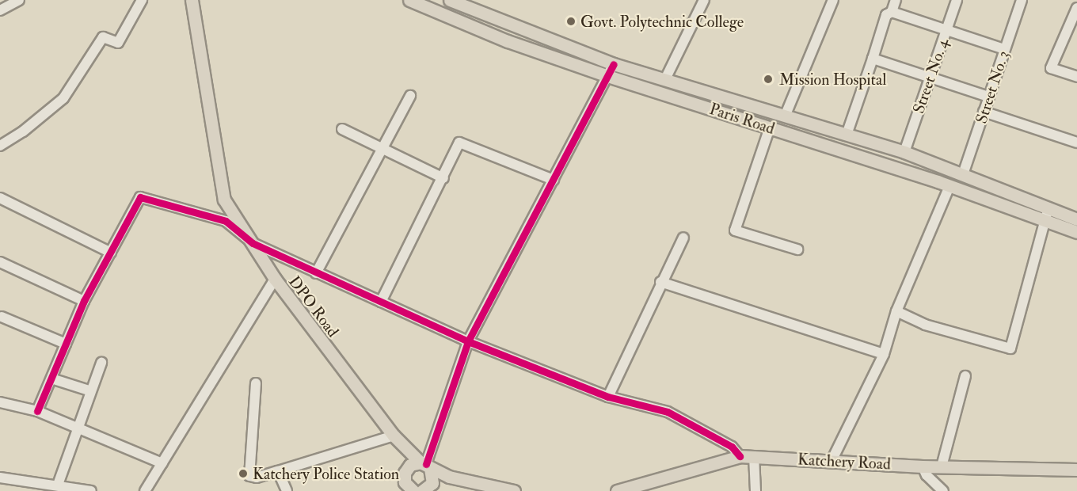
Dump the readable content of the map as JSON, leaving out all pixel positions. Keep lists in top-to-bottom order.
{
  "streets": {
    "main road": ["Paris Road", "DPO Road", "Katchery Road"],
    "street": ["Street No. 4", "Street No. 3"]
  },
  "crossings": [
    ["Street No. 4", "Paris Road"],
    ["Street No. 3", "Paris Road"]
  ],
  "places": ["Govt. Polytechnic College", "Mission Hospital", "Katchery Police Station"]
}
